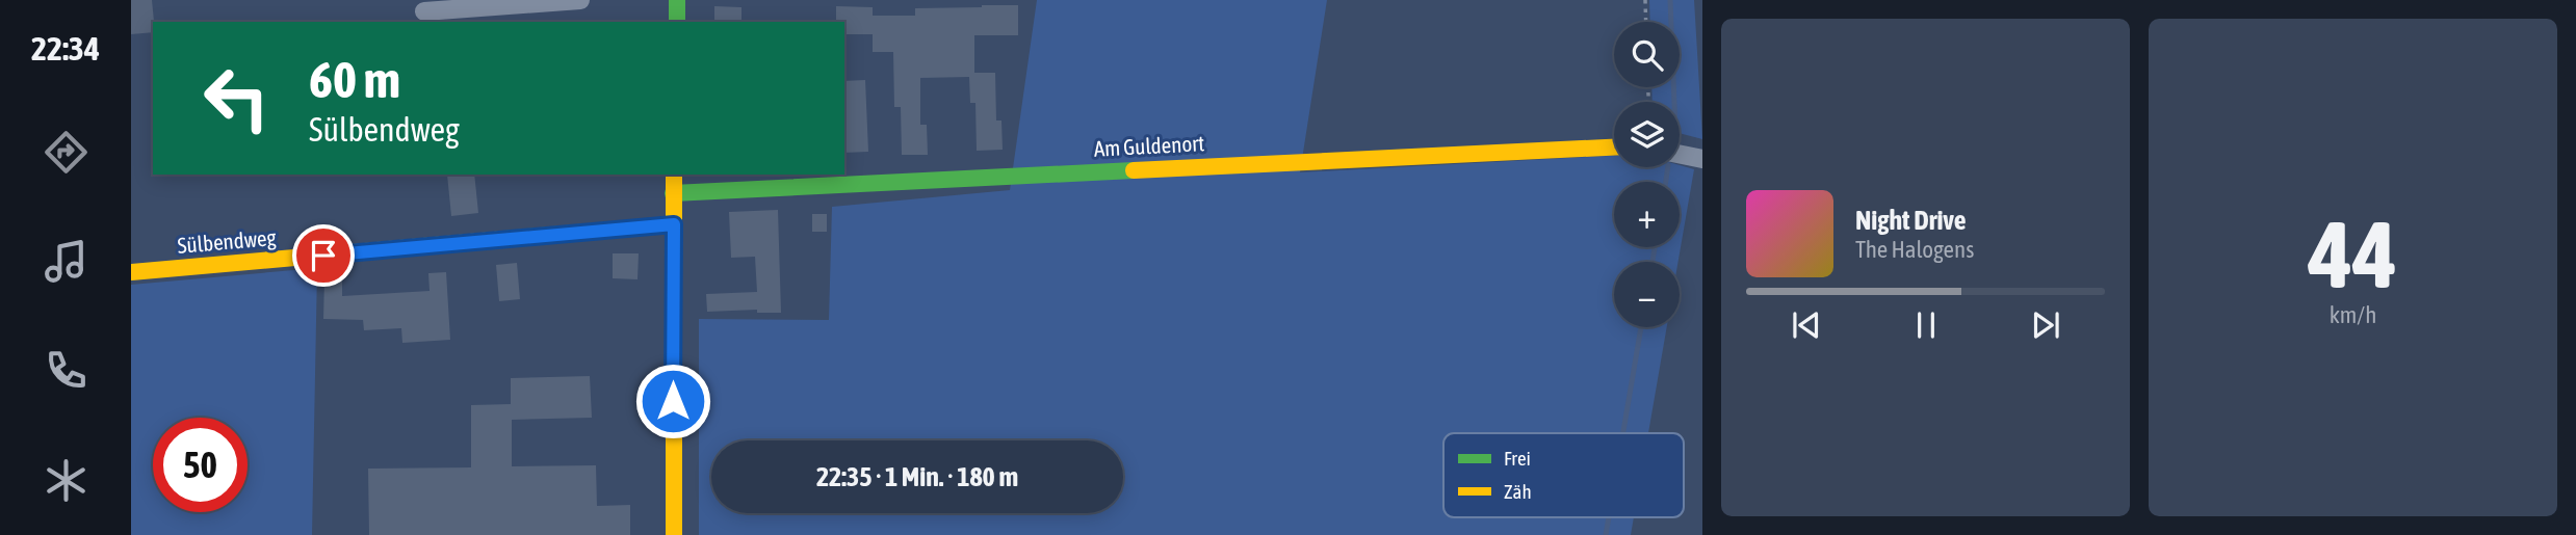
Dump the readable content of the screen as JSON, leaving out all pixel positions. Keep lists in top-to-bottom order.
{
  "streets": {
    "street": ["Am Guldenort", "Sülbendweg"]
  },
  "legend": ["Frei", "Zäh"],
  "page": {
    "tabs": "22:34",
    "tile": ["44", "km/h"],
    "map_buttons": ["+", "−"],
    "turn": ["60 m", "Sülbendweg"],
    "song": ["Night Drive", "The Halogens"],
    "limit": "50",
    "trip": "22:35 · 1 Min. · 180 m"
  }
}
